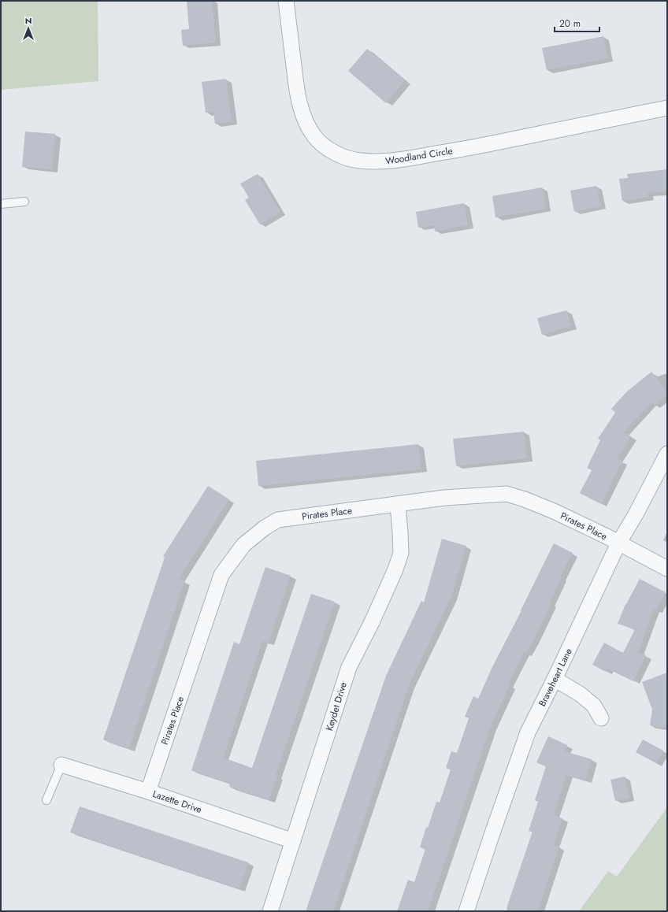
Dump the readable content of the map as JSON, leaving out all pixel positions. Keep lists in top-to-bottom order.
{
  "streets": {
    "street": [
      "Woodland Circle",
      "Pirates Place",
      "Braveheart Lane",
      "Keydet Drive",
      "Lazette Drive"
    ]
  },
  "crossings": [
    ["Pirates Place", "Braveheart Lane"],
    ["Pirates Place", "Keydet Drive"],
    ["Pirates Place", "Lazette Drive"],
    ["Keydet Drive", "Lazette Drive"]
  ],
  "scale_bar": "20 m",
  "north": "top"
}
